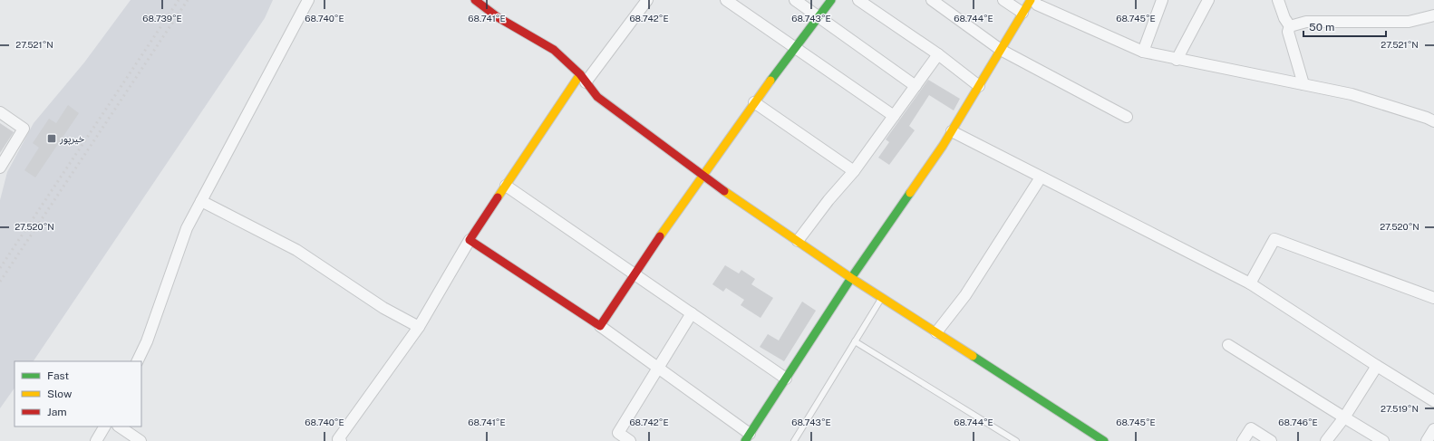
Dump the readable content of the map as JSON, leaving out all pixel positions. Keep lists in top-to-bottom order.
{
  "places": {
    "transit": ["خیرپور"]
  },
  "legend": ["Fast", "Slow", "Jam"],
  "scale_bar": "50 m",
  "coordinates": [
    "68.739°E",
    "68.740°E",
    "68.741°E",
    "68.742°E",
    "68.743°E",
    "68.744°E",
    "68.745°E",
    "27.521°N",
    "27.520°N",
    "27.519°N",
    "68.746°E"
  ]
}
